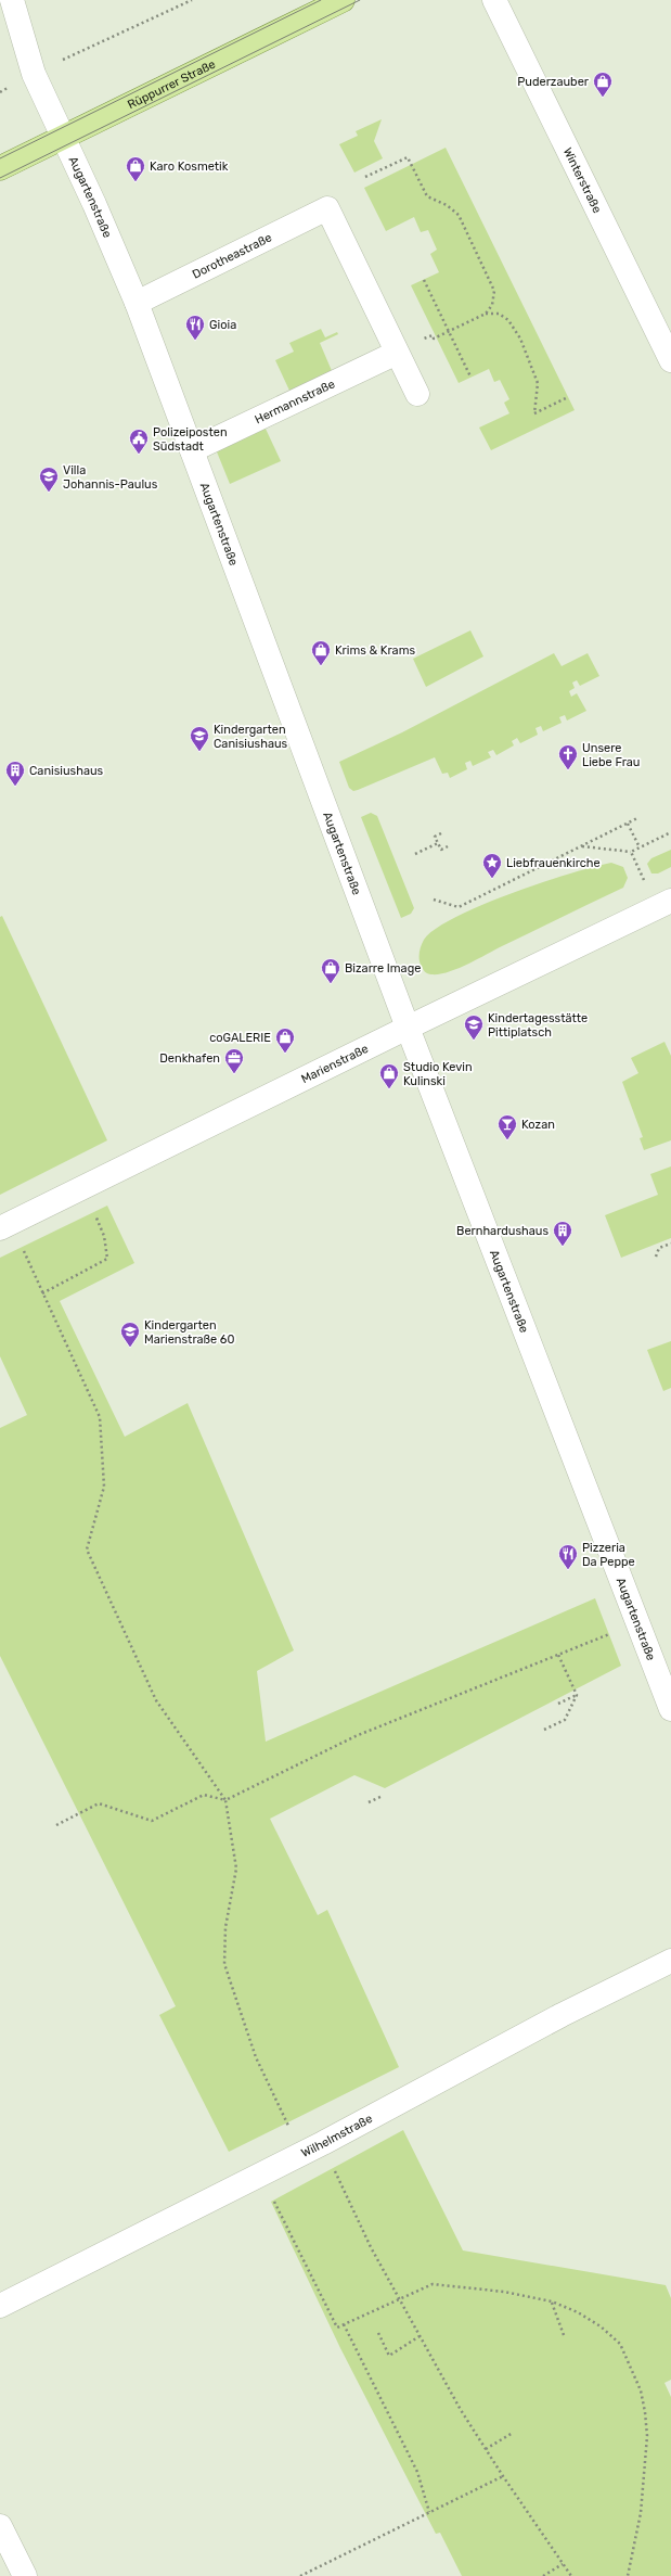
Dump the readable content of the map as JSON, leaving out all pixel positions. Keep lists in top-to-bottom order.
{
  "streets": {
    "main road": ["Rüppurrer Straße"],
    "street": [
      "Winterstraße",
      "Augartenstraße",
      "Dorotheastraße",
      "Hermannstraße",
      "Marienstraße",
      "Wilhelmstraße"
    ]
  },
  "crossings": [
    ["Rüppurrer Straße", "Augartenstraße"],
    ["Augartenstraße", "Dorotheastraße"],
    ["Augartenstraße", "Hermannstraße"],
    ["Augartenstraße", "Marienstraße"],
    ["Dorotheastraße", "Hermannstraße"]
  ],
  "places": {
    "shop": [
      "Puderzauber",
      "Karo Kosmetik",
      "Krims & Krams",
      "Bizarre Image",
      "coGALERIE",
      "Studio Kevin Kulinski"
    ],
    "restaurant": ["Gioia", "Pizzeria Da Peppe"],
    "public building": ["Polizeiposten Südstadt"],
    "school or university": [
      "Villa Johannis-Paulus",
      "Kindergarten Canisiushaus",
      "Kindertagesstätte Pittiplatsch",
      "Kindergarten Marienstraße 60"
    ],
    "church": ["Unsere Liebe Frau"],
    "building": ["Canisiushaus", "Bernhardushaus"],
    "place": ["Liebfrauenkirche"],
    "office": ["Denkhafen"],
    "bar": ["Kozan"]
  }
}
